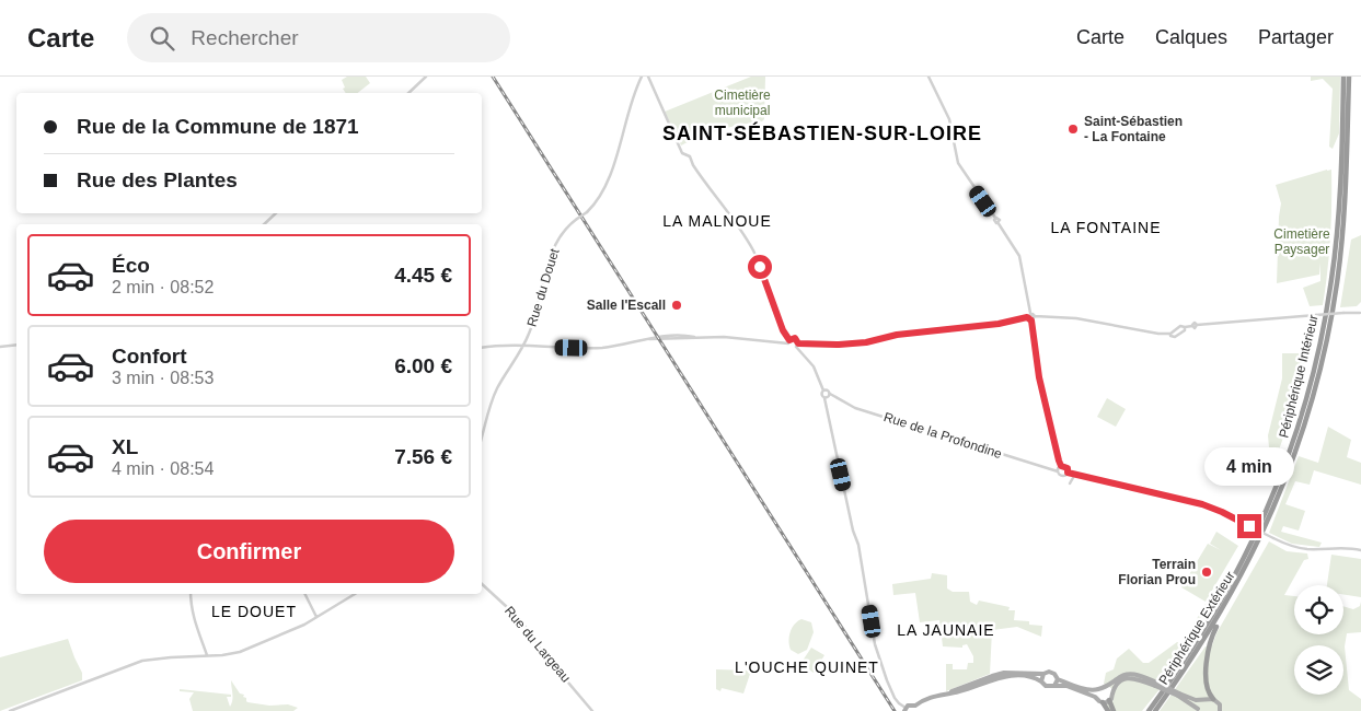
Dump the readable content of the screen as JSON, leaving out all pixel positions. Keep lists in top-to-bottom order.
{
  "streets": {
    "highway": ["Périphérique Intérieur", "Périphérique Extérieur"],
    "street": ["Rue du Douet", "Rue de la Profondine", "Rue du Largeau"]
  },
  "districts": [
    "SAINT-SÉBASTIEN-SUR-LOIRE",
    "LA MALNOUE",
    "LA FONTAINE",
    "LE DOUET",
    "LA JAUNAIE",
    "L'OUCHE QUINET"
  ],
  "parks": ["Cimetière municipal", "Cimetière Paysager"],
  "places": ["Saint-Sébastien - La Fontaine", "Salle l'Escall", "Terrain Florian Prou"],
  "page": {
    "header": "Carte",
    "search": "Rechercher",
    "nav": ["Carte", "Calques", "Partager"],
    "banner": ["Rue de la Commune de 1871", "Rue des Plantes"],
    "list": [
      {
        "name": "Éco",
        "note": "2 min · 08:52",
        "value": "4.45 €"
      },
      {
        "name": "Confort",
        "note": "3 min · 08:53",
        "value": "6.00 €"
      },
      {
        "name": "XL",
        "note": "4 min · 08:54",
        "value": "7.56 €"
      }
    ],
    "bubble": "4 min",
    "buttons": "Confirmer"
  }
}
